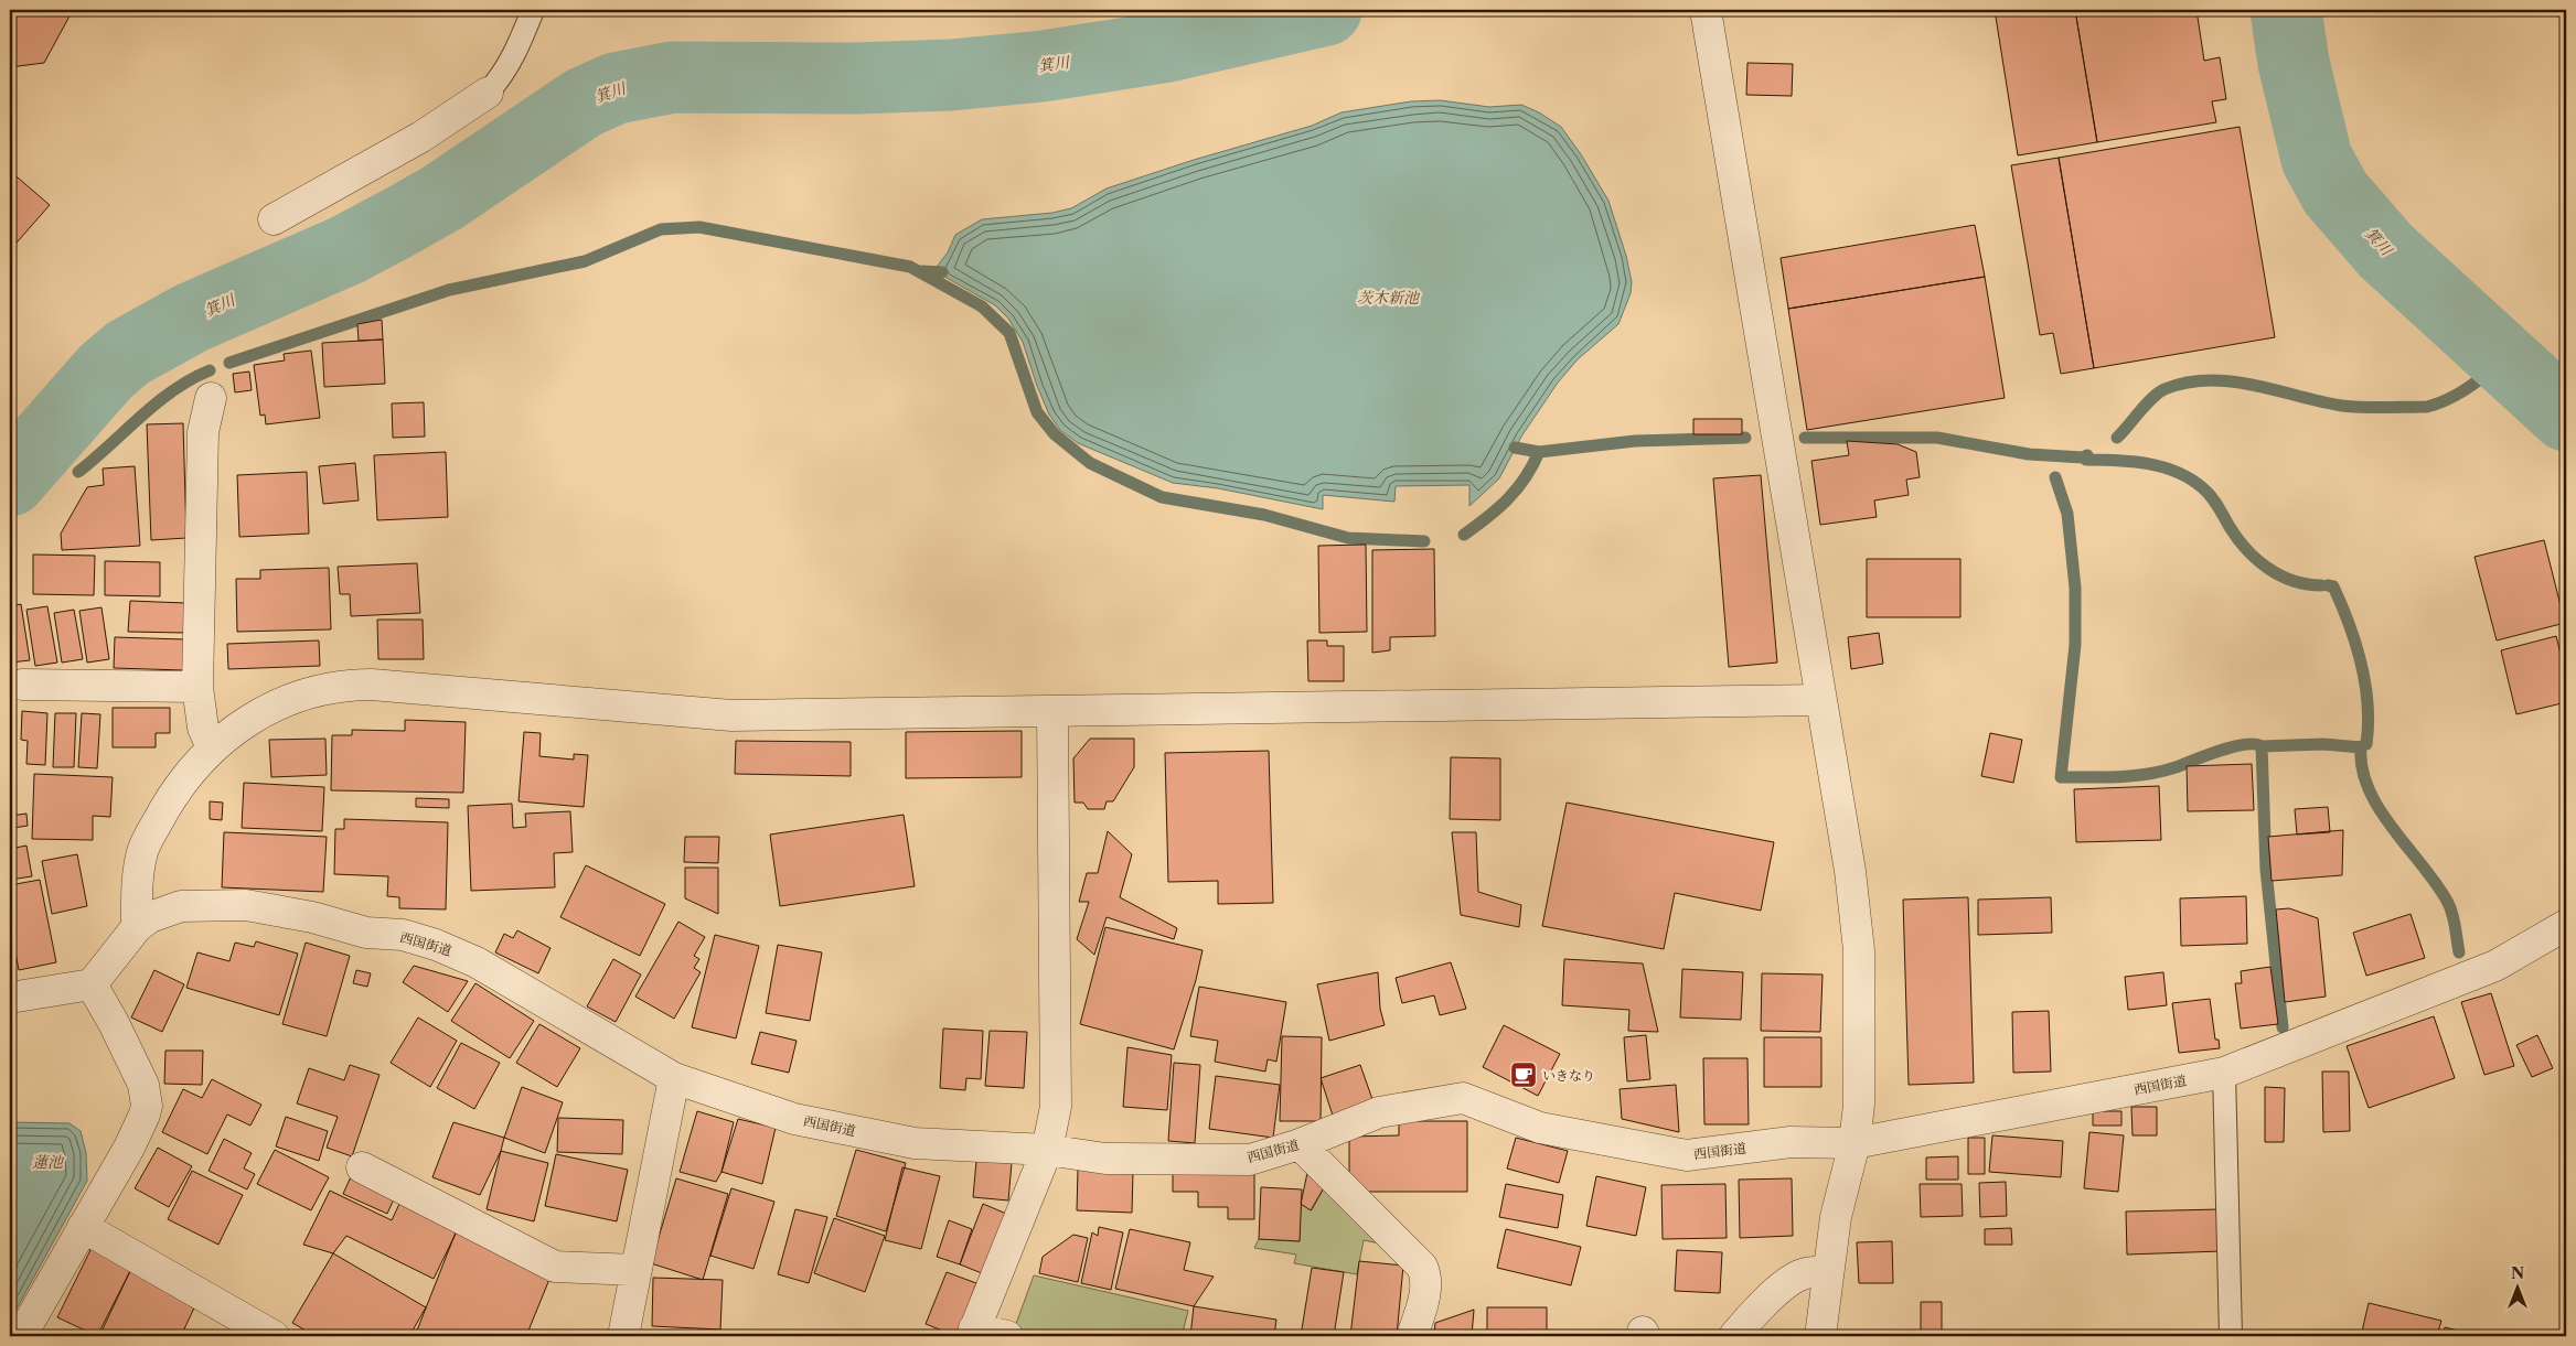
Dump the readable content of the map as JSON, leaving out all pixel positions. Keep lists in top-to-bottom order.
{
  "streets": {
    "street": ["西国街道"]
  },
  "water": ["箕川", "茨木新池", "蓮池"],
  "places": {
    "cafe": ["いきなり"]
  },
  "north": "top"
}
